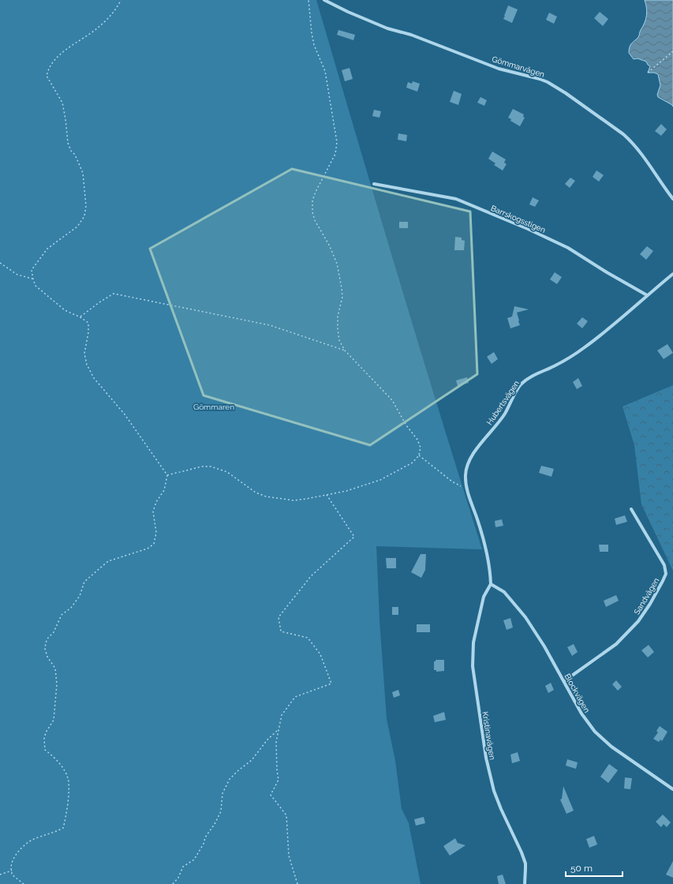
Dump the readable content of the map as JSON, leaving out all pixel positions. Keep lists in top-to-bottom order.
{
  "streets": {
    "street": [
      "Gömmarvägen",
      "Barrskogsstigen",
      "Hubertsvägen",
      "Sandvägen",
      "Blockvägen",
      "Kristinavägen"
    ]
  },
  "crossings": [
    ["Barrskogsstigen", "Hubertsvägen"],
    ["Hubertsvägen", "Blockvägen"],
    ["Hubertsvägen", "Kristinavägen"],
    ["Sandvägen", "Blockvägen"],
    ["Blockvägen", "Kristinavägen"]
  ],
  "parks": ["Gömmaren"],
  "scale_bar": "50 m"
}
